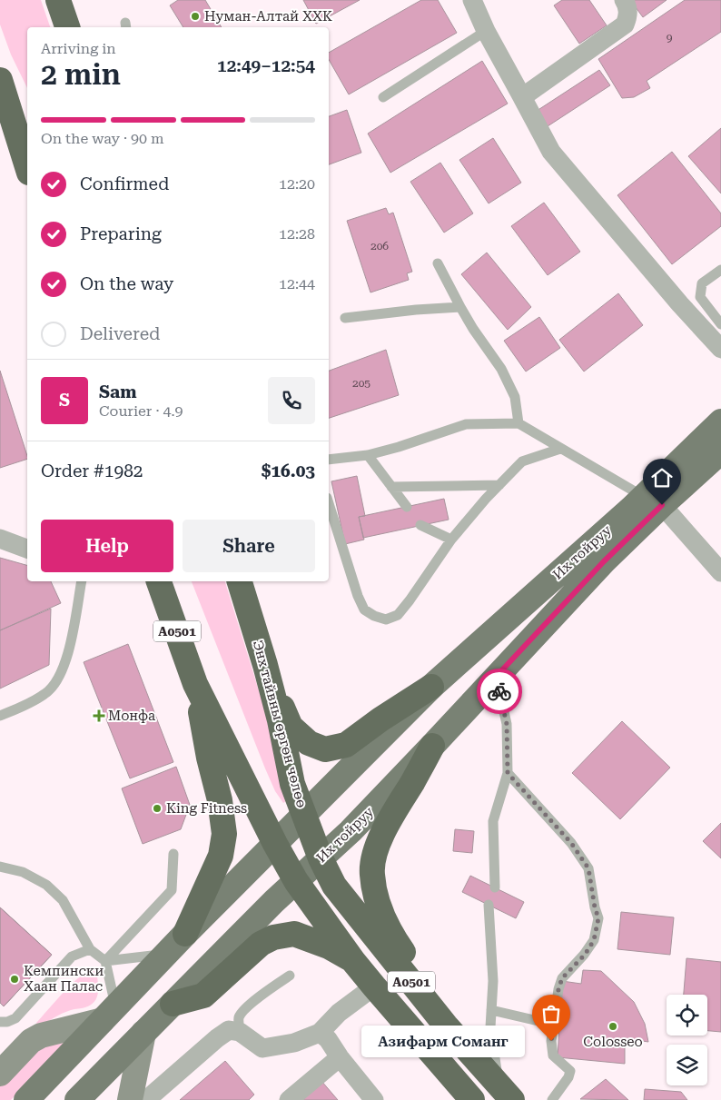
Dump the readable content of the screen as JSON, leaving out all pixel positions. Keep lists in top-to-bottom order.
{
  "streets": {
    "highway": ["A0501", "Энх тайвны өргөн чөлөө"],
    "main road": ["Их тойруу"]
  },
  "crossings": [
    ["Их тойруу", "A0501"],
    ["Их тойруу", "Энх тайвны өргөн чөлөө"]
  ],
  "places": {
    "other": [
      "Нуман-Алтай ХХК",
      "King Fitness",
      "Кемпински Хаан Палас",
      "Colosseo",
      "Азифарм Соманг"
    ],
    "health": ["Монфа"]
  },
  "house_numbers": ["9", "206", "205"],
  "page": {
    "heading": ["2 min", "Arriving in", "12:49–12:54"],
    "panel": [
      "Sam",
      "Courier · 4.9",
      "Order #1982",
      "$16.03"
    ],
    "bar": "On the way · 90 m",
    "list": [
      ["Confirmed", "12:20"],
      ["Preparing", "12:28"],
      ["On the way", "12:44"],
      "Delivered"
    ],
    "round": "S",
    "buttons": ["Help", "Share"],
    "bubble": "Азифарм Соманг"
  }
}
